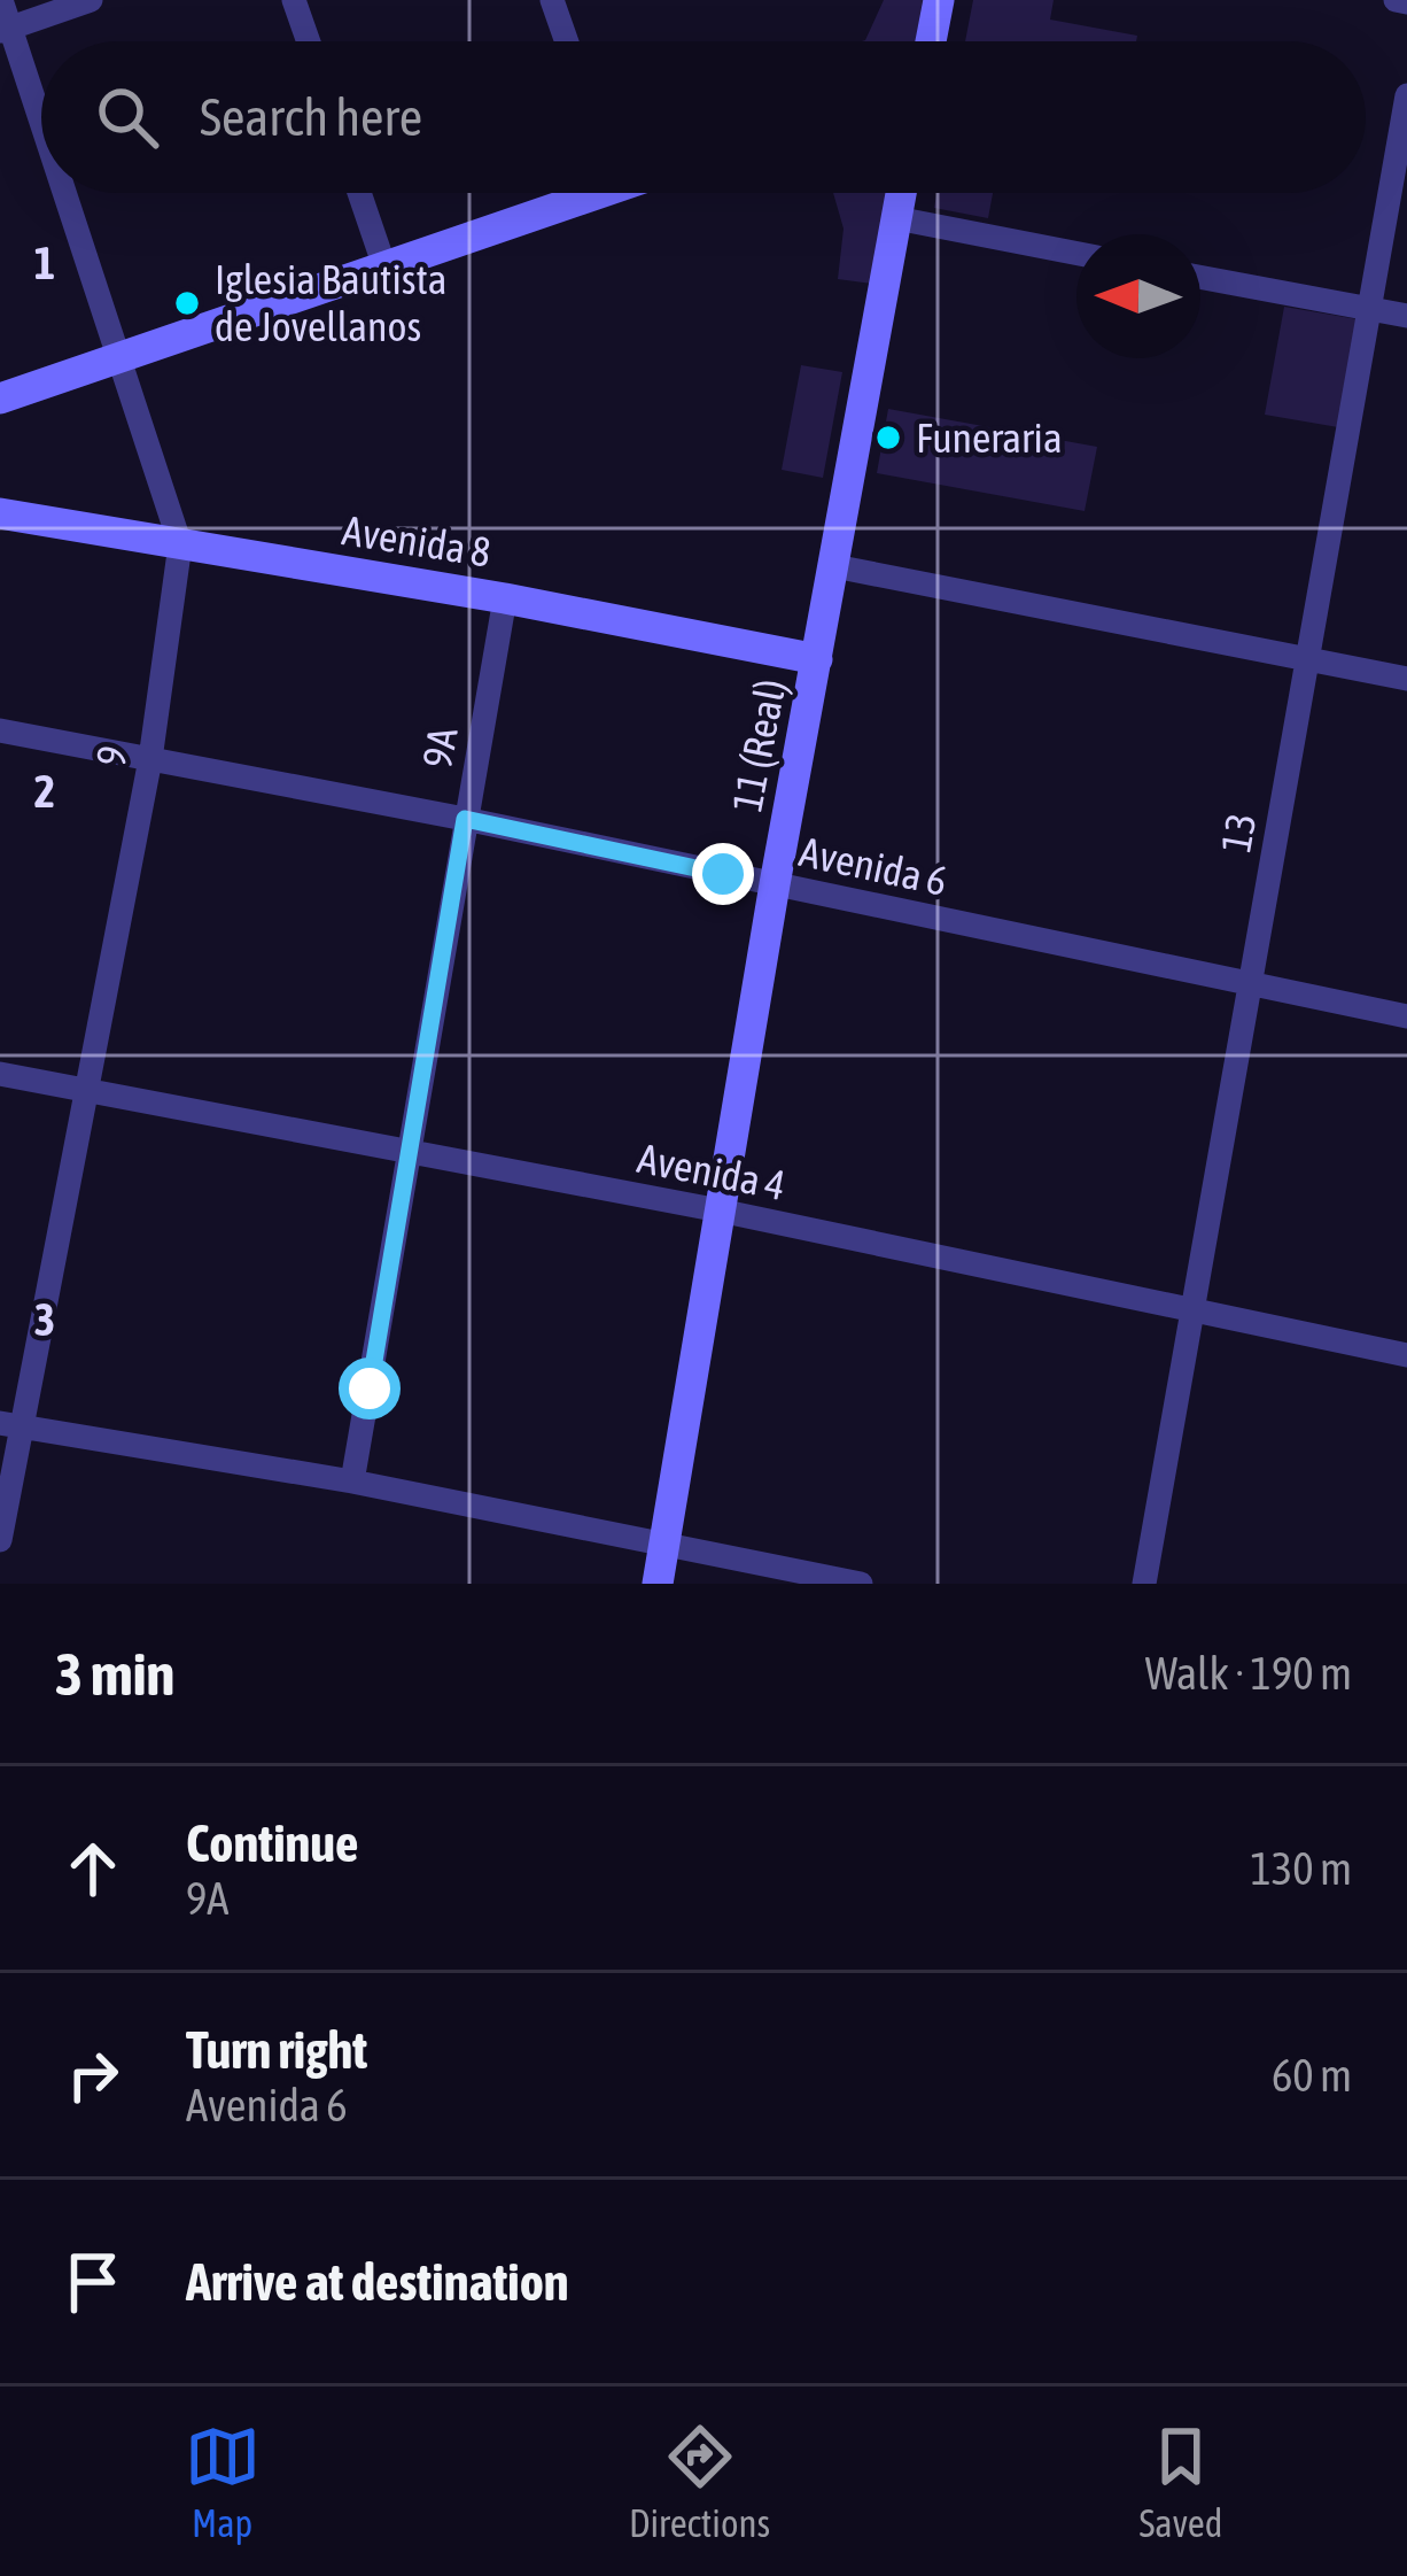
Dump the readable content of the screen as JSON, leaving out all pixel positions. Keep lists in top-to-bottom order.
{
  "streets": {
    "main road": ["Avenida 8", "11 (Real)"],
    "street": [
      "9A",
      "9",
      "13",
      "Avenida 6",
      "Avenida 4"
    ]
  },
  "crossings": [
    ["Avenida 8", "11 (Real)"],
    ["Avenida 8", "9A"],
    ["Avenida 8", "9"],
    ["11 (Real)", "Avenida 6"],
    ["11 (Real)", "Avenida 4"],
    ["9A", "Avenida 6"],
    ["9A", "Avenida 4"],
    ["9", "Avenida 6"],
    ["9", "Avenida 4"],
    ["13", "Avenida 6"],
    ["13", "Avenida 4"]
  ],
  "places": ["Iglesia Bautista de Jovellanos", "Funeraria"],
  "north": "left",
  "page": {
    "search": "Search here",
    "heading": ["3 min", "Walk · 190 m"],
    "list": [
      ["Continue", "9A", "130 m"],
      ["Turn right", "Avenida 6", "60 m"],
      "Arrive at destination"
    ],
    "nav": ["Map", "Directions", "Saved"]
  },
  "grid": {
    "rows": ["1", "2", "3"]
  }
}
